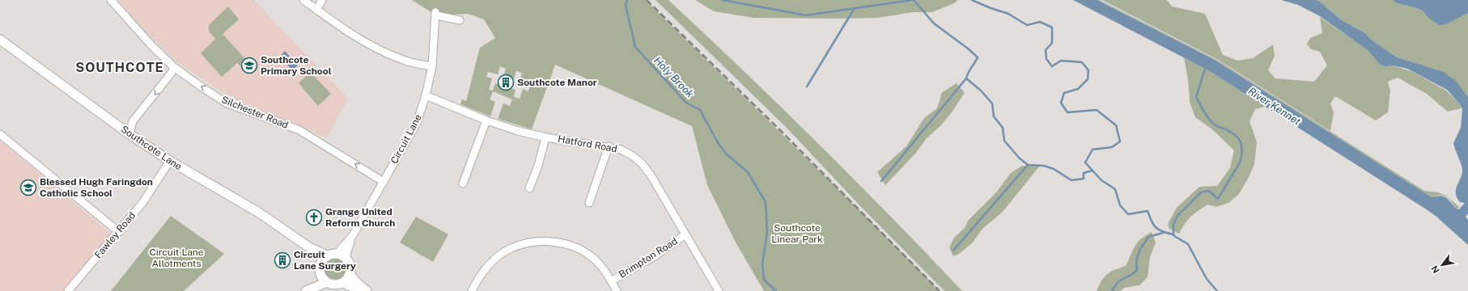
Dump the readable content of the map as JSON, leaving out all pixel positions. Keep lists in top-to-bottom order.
{
  "streets": {
    "street": [
      "Silchester Road",
      "Circuit Lane",
      "Hatford Road",
      "Southcote Lane",
      "Fawley Road",
      "Brimpton Road"
    ]
  },
  "crossings": [
    ["Silchester Road", "Circuit Lane"],
    ["Circuit Lane", "Hatford Road"],
    ["Circuit Lane", "Southcote Lane"],
    ["Hatford Road", "Brimpton Road"],
    ["Southcote Lane", "Fawley Road"]
  ],
  "one_way": ["Silchester Road"],
  "districts": ["SOUTHCOTE"],
  "water": ["Holy Brook", "River Kennet"],
  "parks": ["Southcote Linear Park", "Circuit Lane Allotments"],
  "places": {
    "school or university": ["Southcote Primary School", "Blessed Hugh Faringdon Catholic School"],
    "building": ["Southcote Manor", "Circuit Lane Surgery"],
    "church": ["Grange United Reform Church"]
  },
  "north": "bottom left"
}
